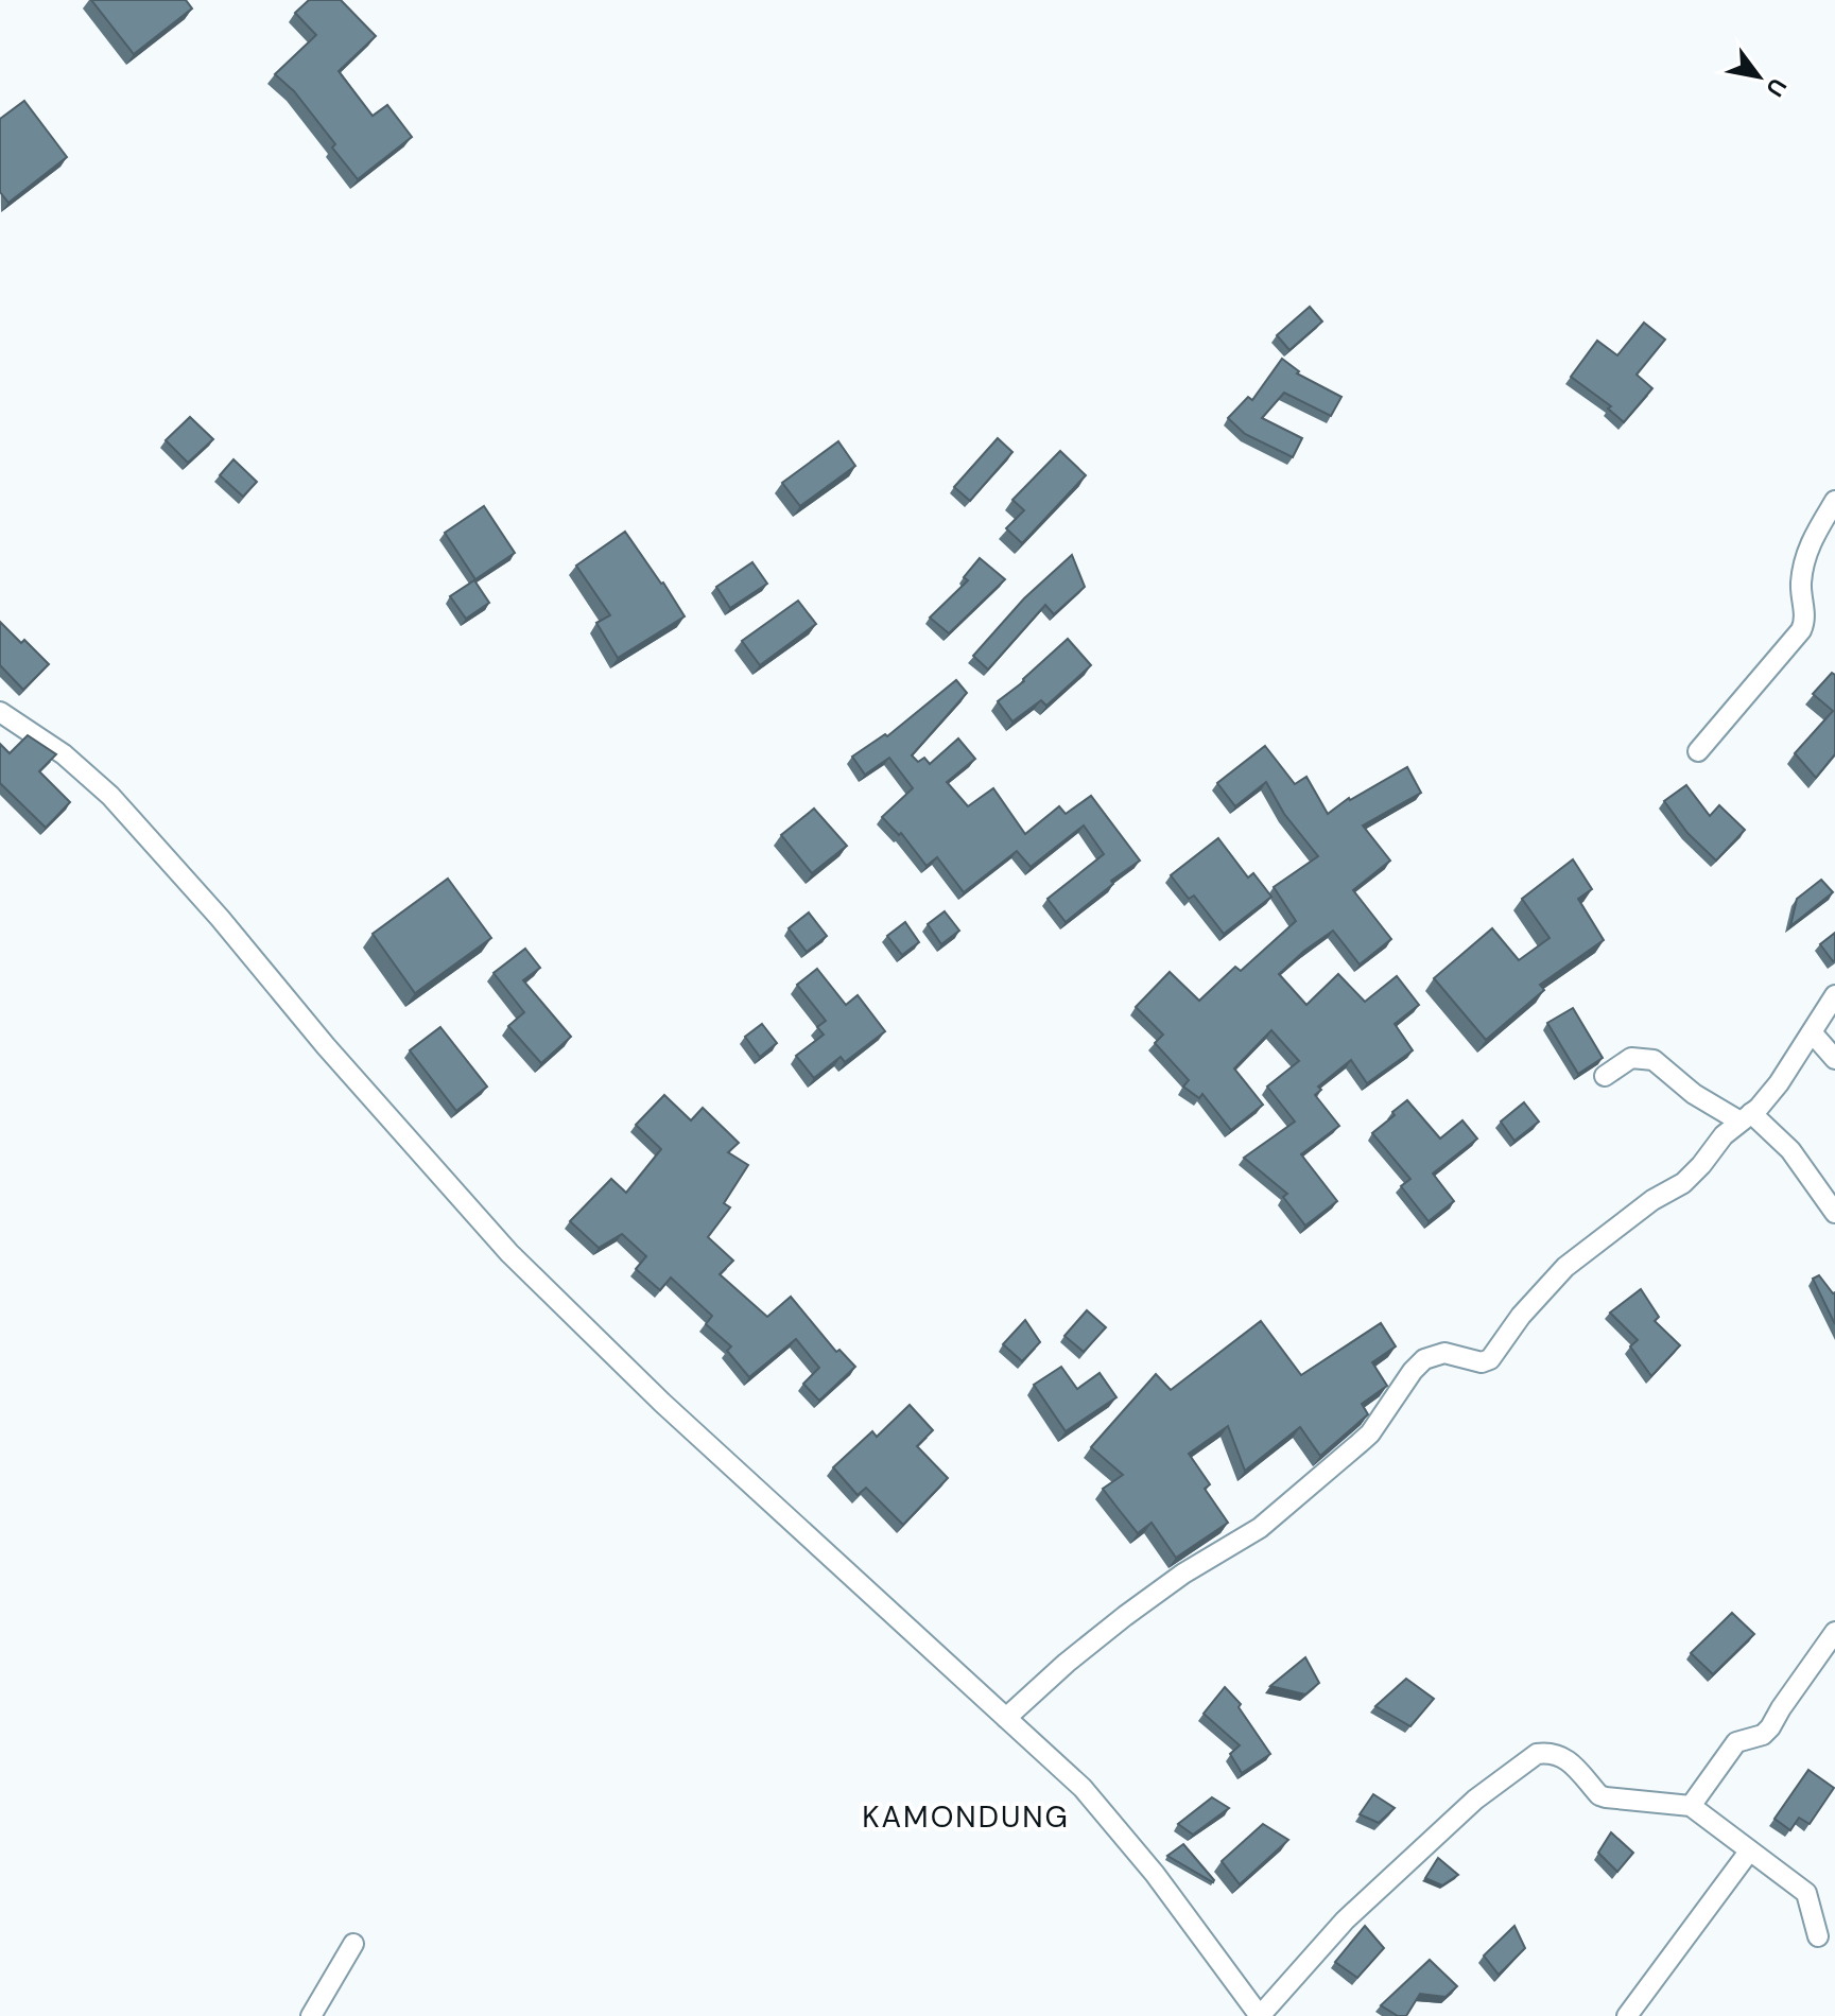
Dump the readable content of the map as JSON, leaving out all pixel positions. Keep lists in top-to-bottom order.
{
  "districts": ["KAMONDUNG"],
  "north": "bottom right"
}
